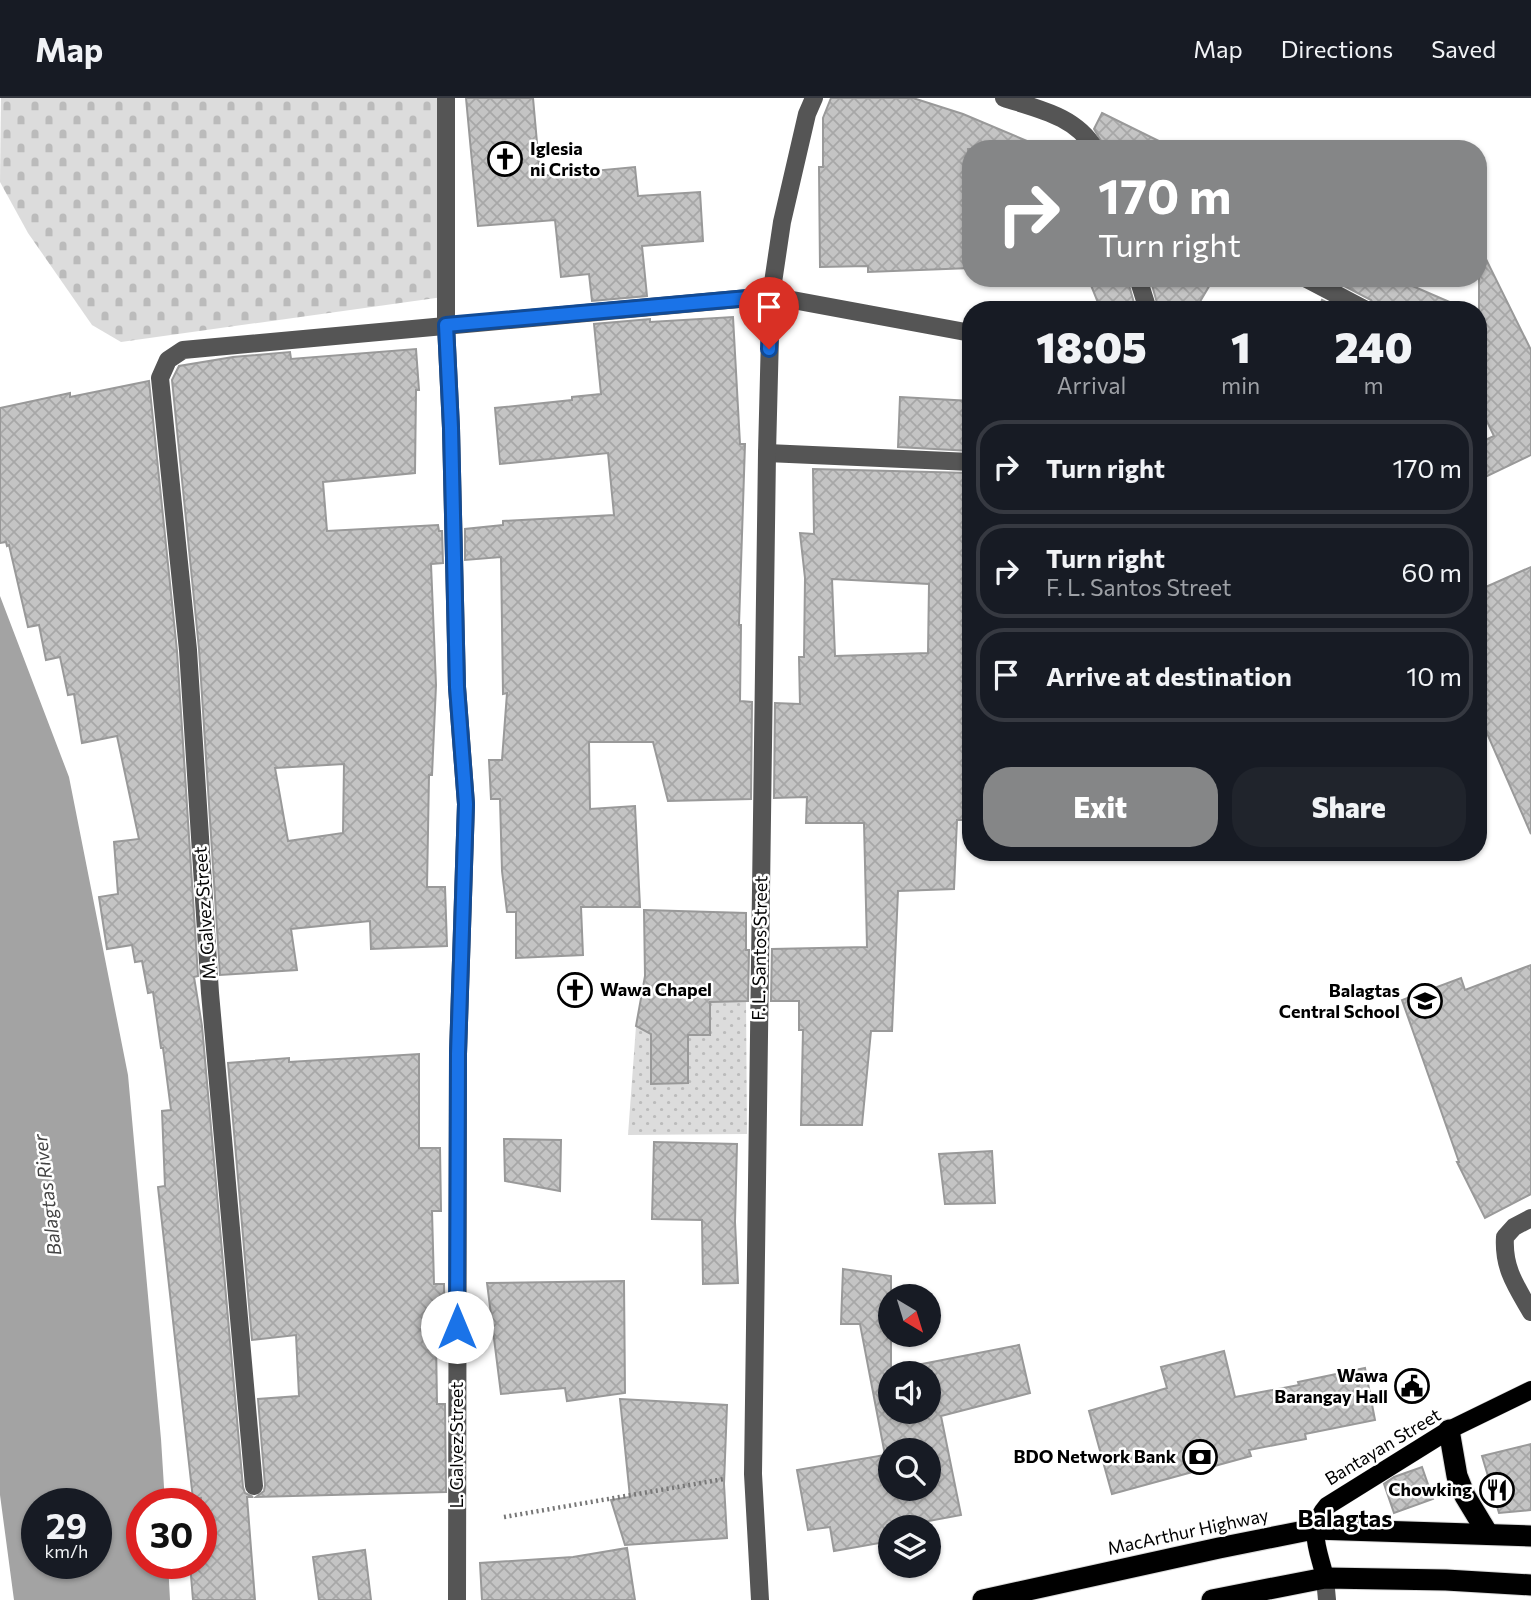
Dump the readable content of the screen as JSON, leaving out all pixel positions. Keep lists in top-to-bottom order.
{
  "streets": {
    "highway": ["MacArthur Highway"],
    "main road": ["Bantayan Street"],
    "street": ["M. Galvez Street", "F. L. Santos Street", "L. Galvez Street"]
  },
  "crossings": [
    ["M. Galvez Street", "L. Galvez Street"],
    ["Bantayan Street", "MacArthur Highway"]
  ],
  "districts": ["Balagtas"],
  "water": ["Balagtas River"],
  "places": {
    "church": ["Iglesia ni Cristo", "Wawa Chapel"],
    "school or university": ["Balagtas Central School"],
    "public building": ["Wawa Barangay Hall"],
    "bank": ["BDO Network Bank"],
    "restaurant": ["Chowking"]
  },
  "north": "bottom right",
  "page": {
    "header": "Map",
    "nav": ["Map", "Directions", "Saved"],
    "turn": ["170 m", "Turn right"],
    "eta": [
      "18:05",
      "Arrival",
      "1",
      "min",
      "240",
      "m"
    ],
    "list": [
      {
        "name": "Turn right",
        "value": "170 m"
      },
      {
        "name": "Turn right",
        "note": "F. L. Santos Street",
        "value": "60 m"
      },
      {
        "name": "Arrive at destination",
        "value": "10 m"
      }
    ],
    "buttons": ["Exit", "Share"],
    "speed": "29 km/h",
    "limit": "30"
  }
}
